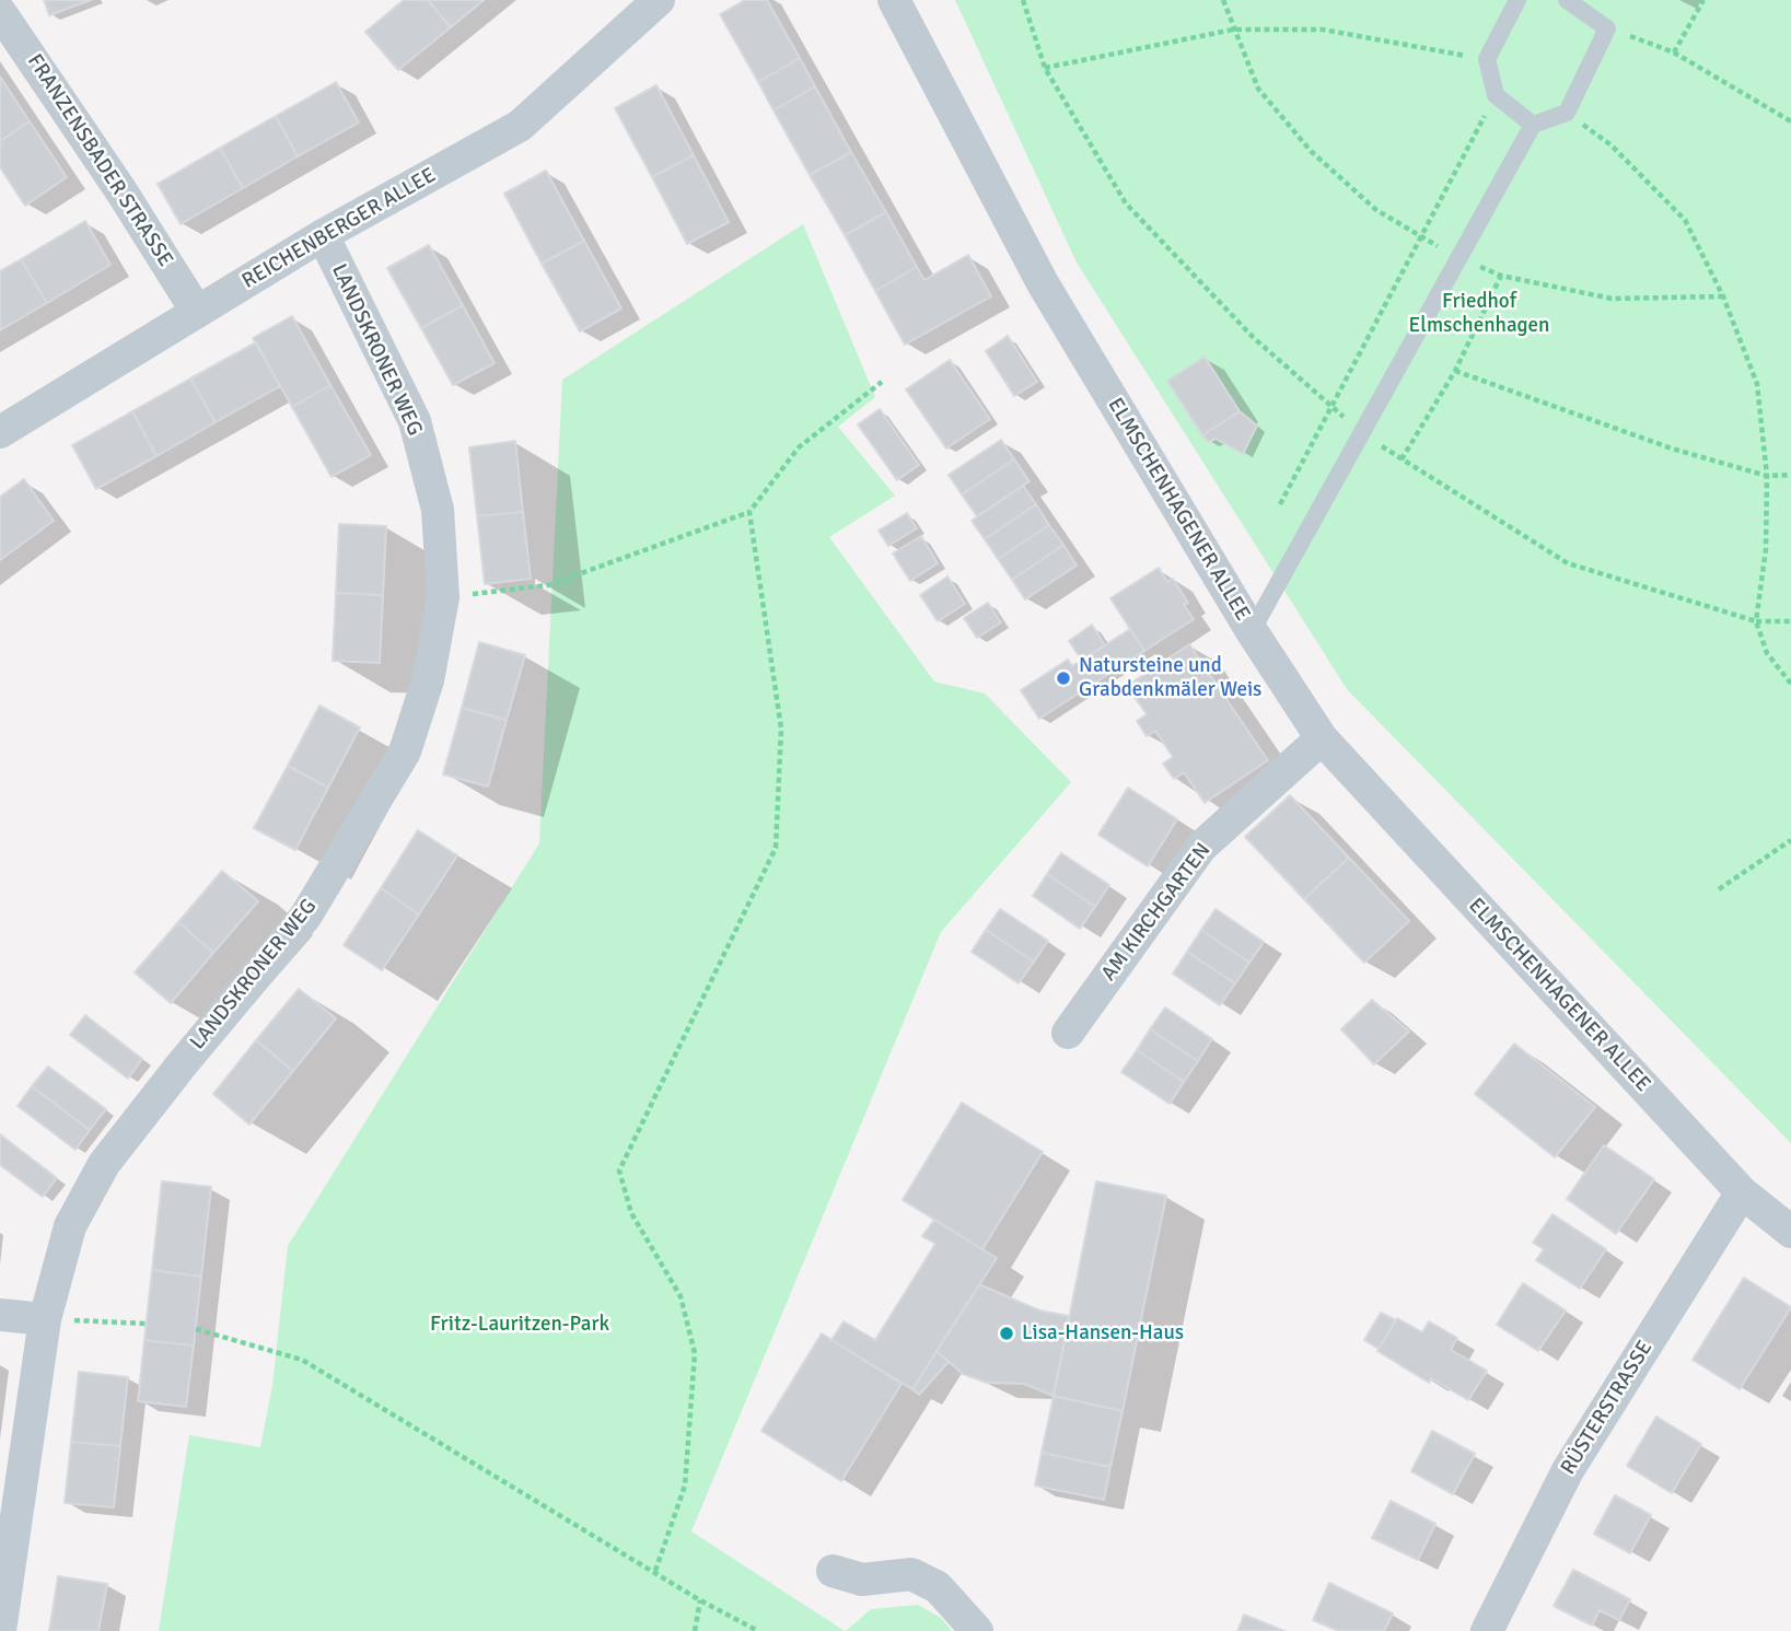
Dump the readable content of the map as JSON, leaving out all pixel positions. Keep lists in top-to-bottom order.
{
  "streets": {
    "street": [
      "FRANZENSBADER STRASSE",
      "REICHENBERGER ALLEE",
      "LANDSKRONER WEG",
      "ELMSCHENHAGENER ALLEE",
      "AM KIRCHGARTEN",
      "RÜSTERSTRASSE"
    ]
  },
  "crossings": [
    ["FRANZENSBADER STRASSE", "REICHENBERGER ALLEE"],
    ["REICHENBERGER ALLEE", "LANDSKRONER WEG"],
    ["ELMSCHENHAGENER ALLEE", "AM KIRCHGARTEN"],
    ["ELMSCHENHAGENER ALLEE", "RÜSTERSTRASSE"]
  ],
  "parks": ["Friedhof Elmschenhagen", "Fritz-Lauritzen-Park"],
  "places": ["Natursteine und Grabdenkmäler Weis", "Lisa-Hansen-Haus"]
}
